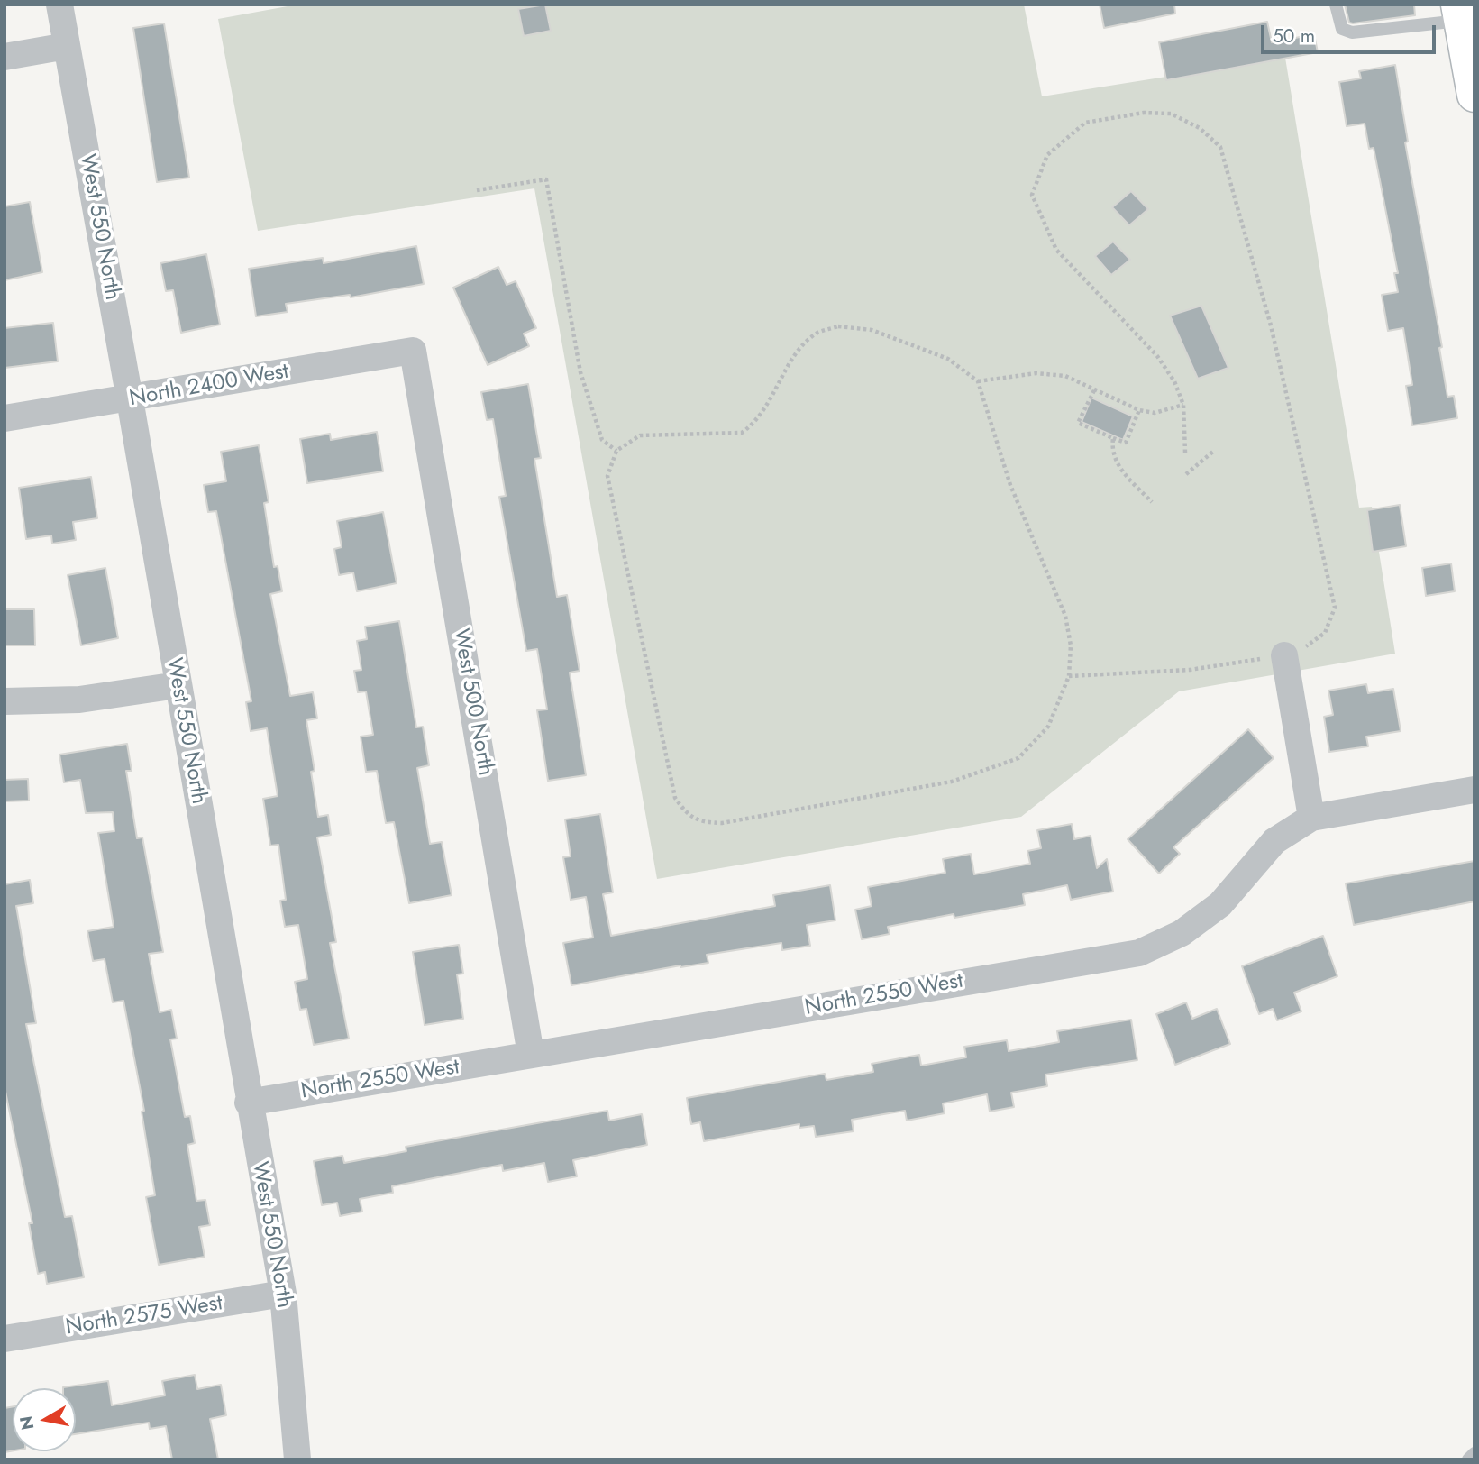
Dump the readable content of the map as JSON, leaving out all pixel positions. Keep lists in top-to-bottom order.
{
  "streets": {
    "street": [
      "West 550 North",
      "North 2400 West",
      "West 500 North",
      "North 2550 West",
      "North 2575 West"
    ]
  },
  "crossings": [
    ["West 550 North", "North 2400 West"],
    ["West 550 North", "North 2550 West"],
    ["West 550 North", "North 2575 West"],
    ["North 2400 West", "West 500 North"],
    ["West 500 North", "North 2550 West"]
  ],
  "scale_bar": "50 m",
  "north": "left"
}
